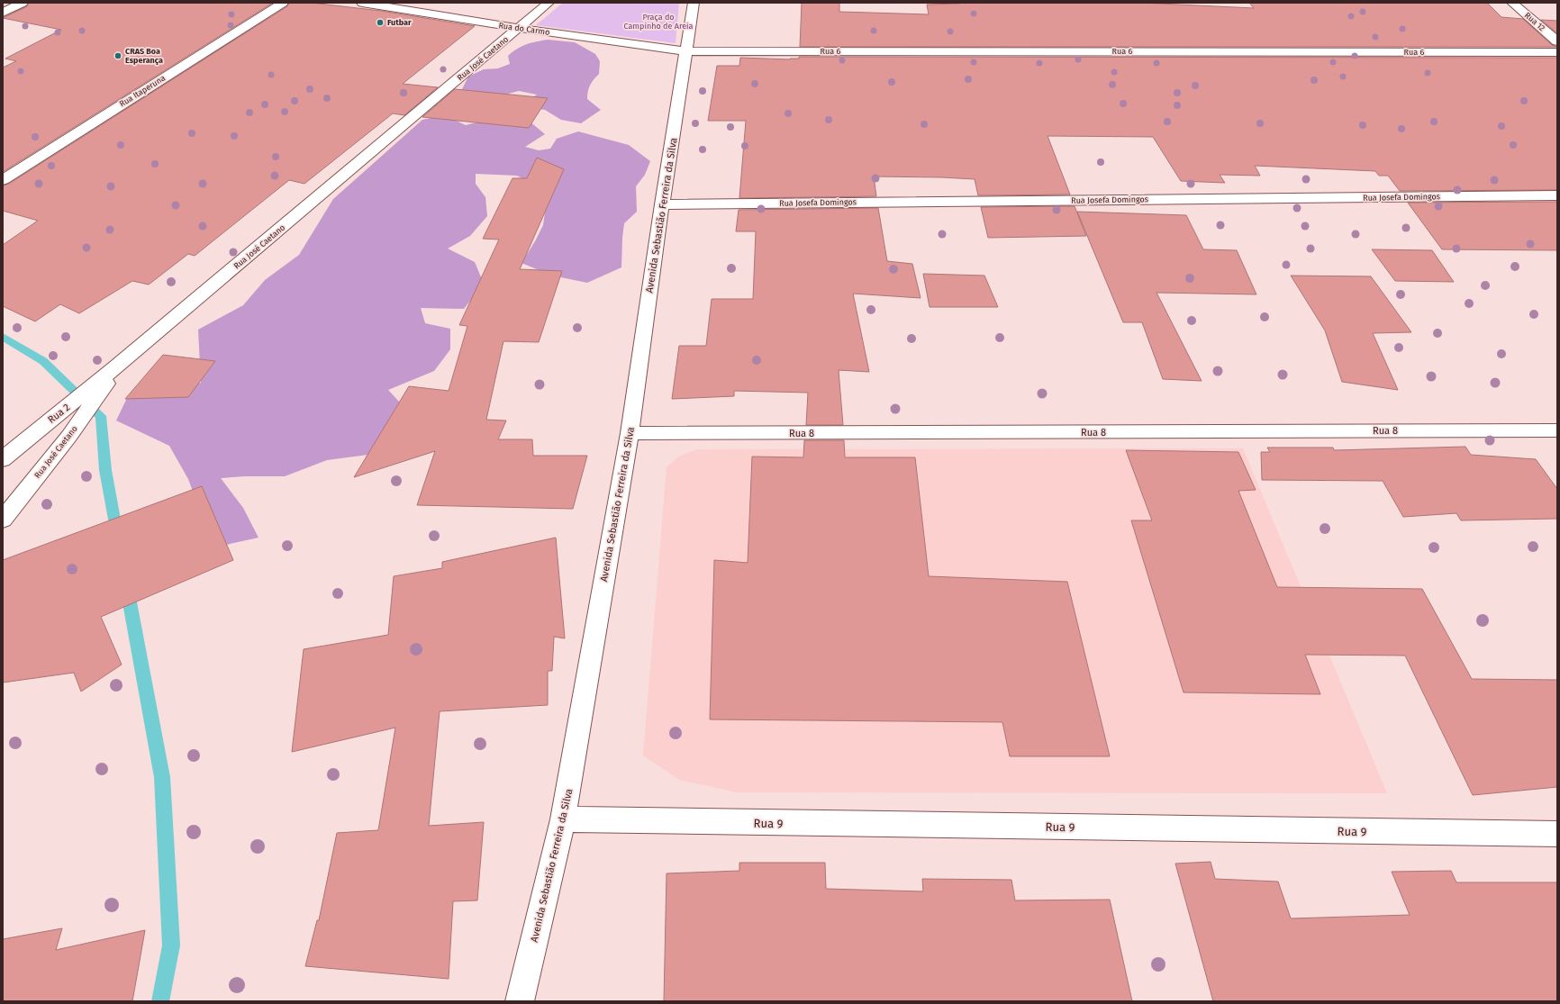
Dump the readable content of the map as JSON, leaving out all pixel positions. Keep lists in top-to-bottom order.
{
  "streets": {
    "street": [
      "Rua 12",
      "Rua do Carmo",
      "Rua 6",
      "Rua José Caetano",
      "Rua Itaperuna",
      "Rua Josefa Domingos",
      "Avenida Sebastião Ferreira da Silva",
      "Rua 2",
      "Rua 8",
      "Rua 9"
    ]
  },
  "crossings": [
    ["Rua do Carmo", "Rua 6"],
    ["Rua do Carmo", "Rua José Caetano"],
    ["Rua do Carmo", "Avenida Sebastião Ferreira da Silva"],
    ["Rua 6", "Avenida Sebastião Ferreira da Silva"],
    ["Rua José Caetano", "Rua 2"],
    ["Rua Josefa Domingos", "Avenida Sebastião Ferreira da Silva"],
    ["Avenida Sebastião Ferreira da Silva", "Rua 8"],
    ["Avenida Sebastião Ferreira da Silva", "Rua 9"]
  ],
  "parks": ["Praça do Campinho de Areia"],
  "places": ["Futbar", "CRAS Boa Esperança"]
}
